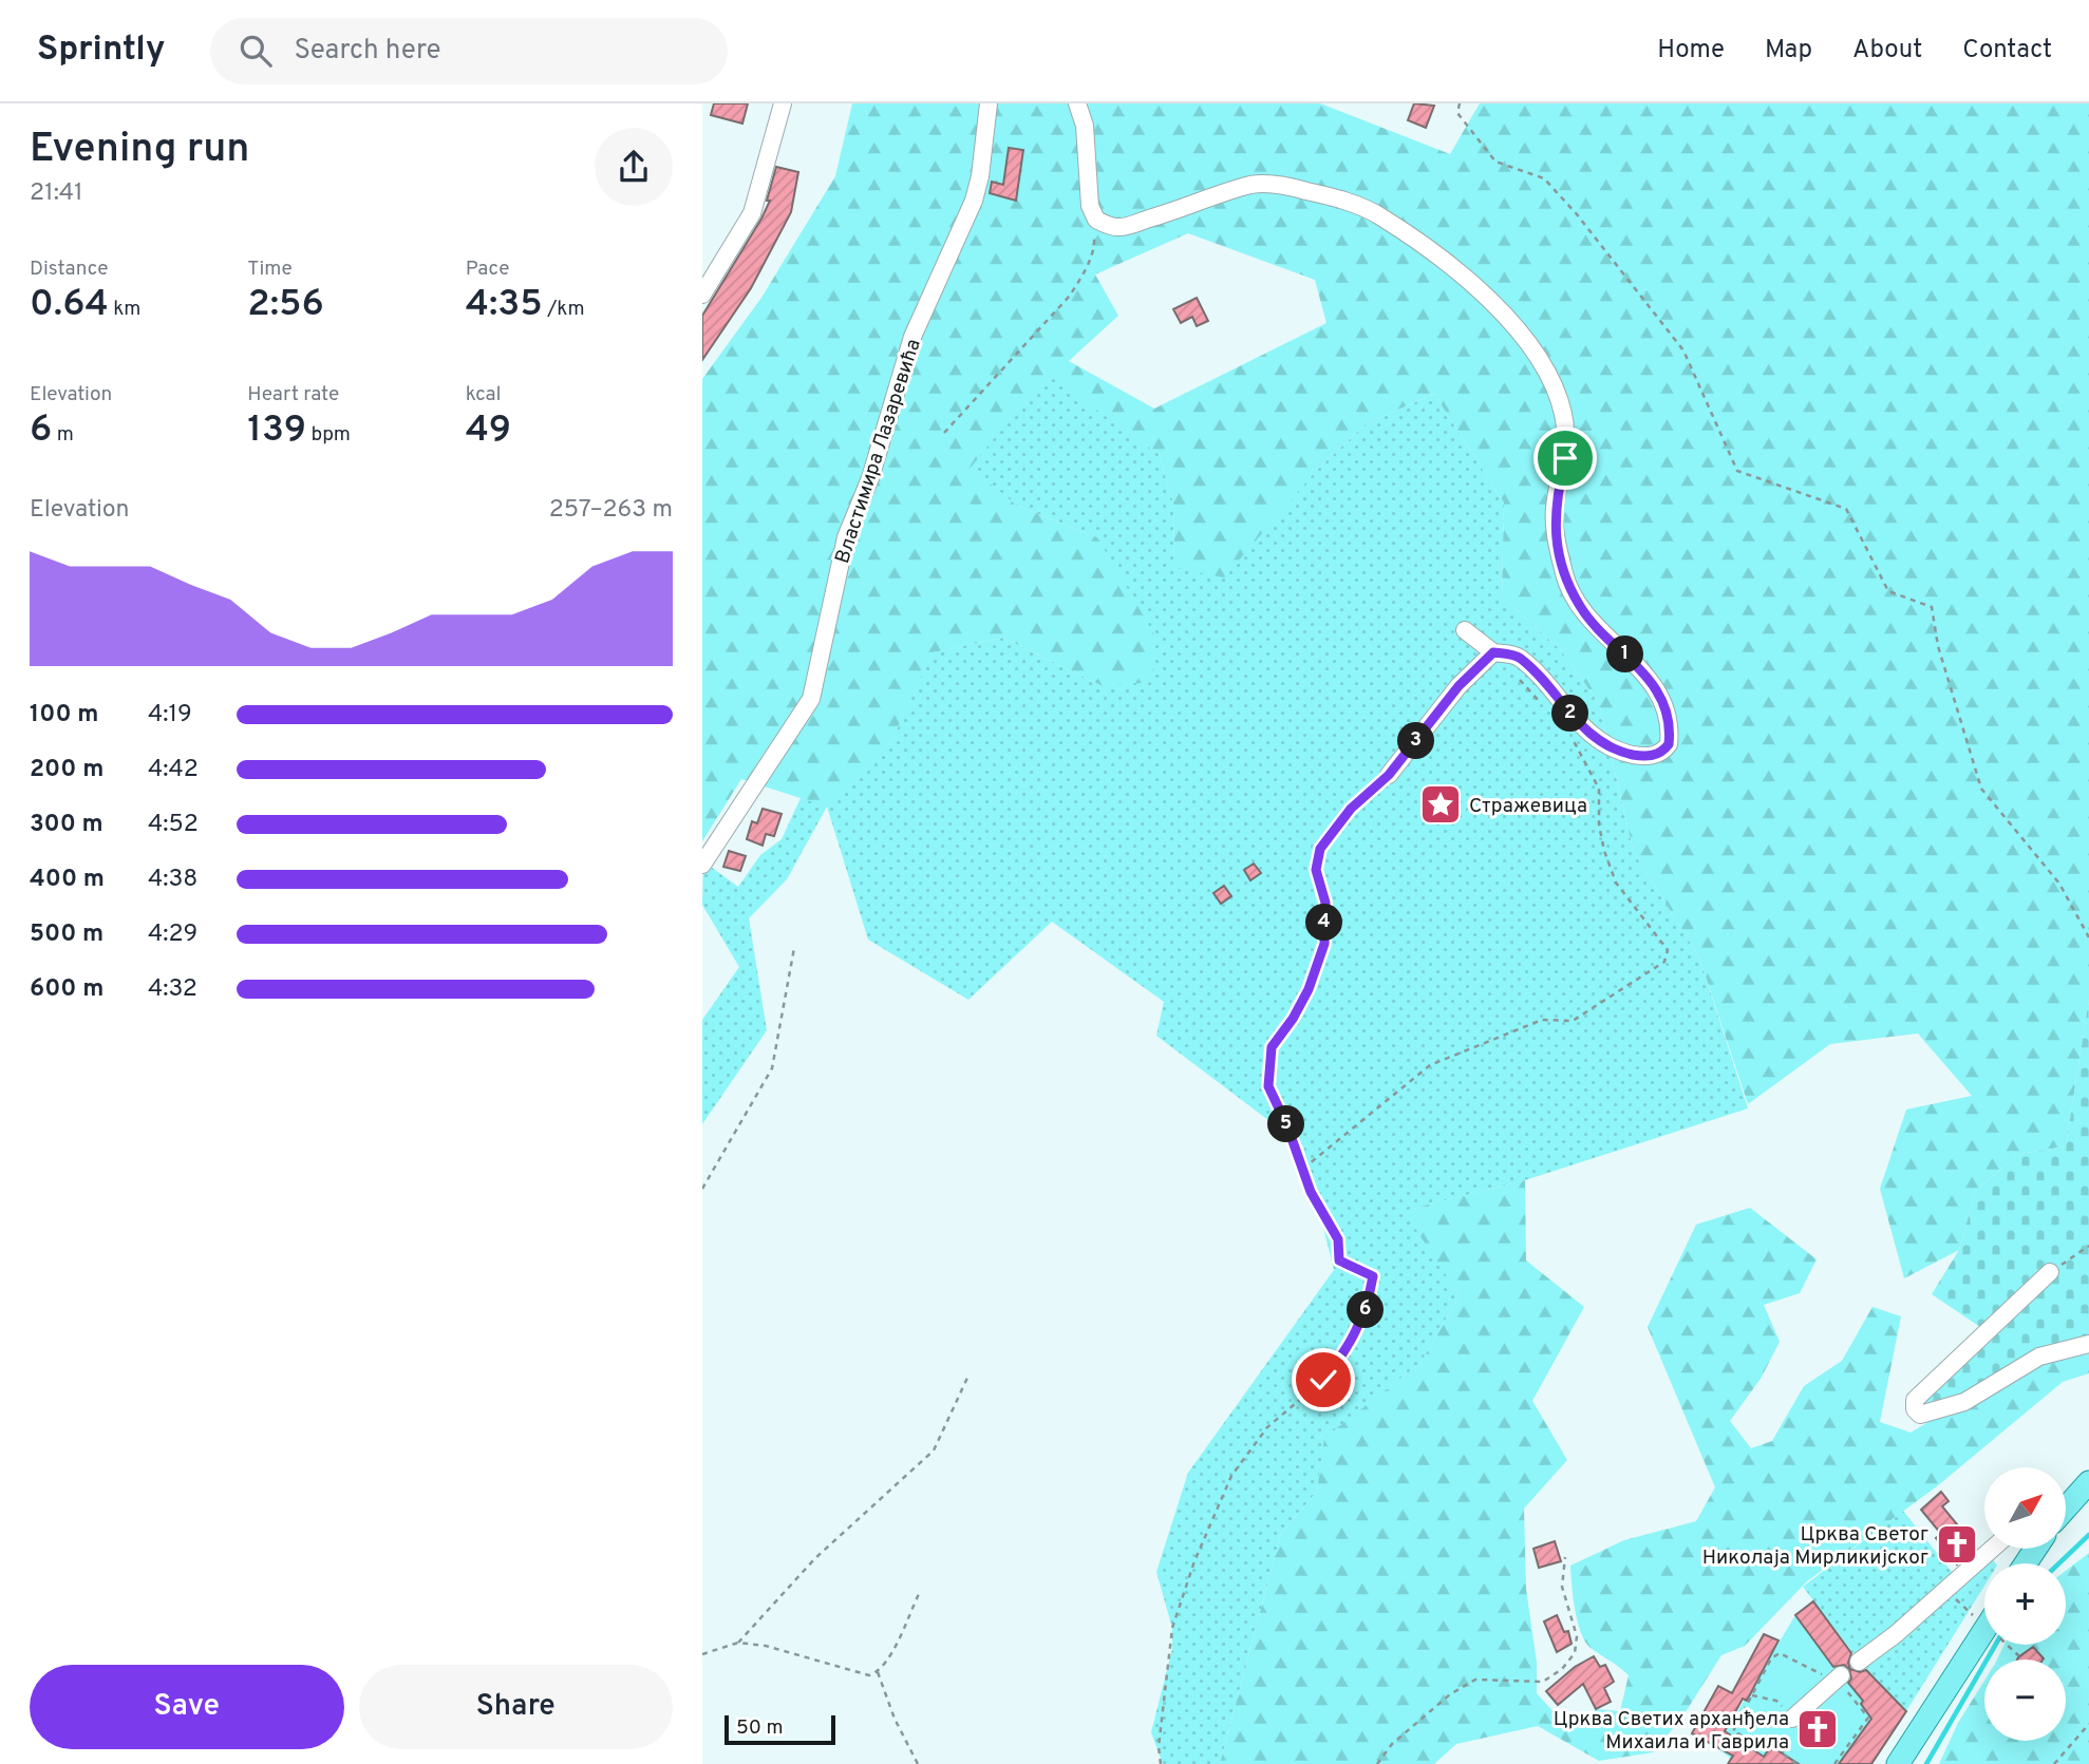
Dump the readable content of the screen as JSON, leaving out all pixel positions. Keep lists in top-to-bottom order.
{
  "streets": {
    "street": ["Властимира Лазаревића"]
  },
  "places": {
    "place": ["Стражевица"],
    "church": ["Црква Светог Николаја Мирликијског", "Црква Светих арханђела Михаила и Гаврила"]
  },
  "scale_bar": "50 m",
  "north": "top right",
  "page": {
    "header": "Sprintly",
    "search": "Search here",
    "nav": [
      "Home",
      "Map",
      "About",
      "Contact"
    ],
    "heading": ["Evening run", "21:41"],
    "stats": [
      ["Distance", "0.64 km"],
      ["Time", "2:56"],
      ["Pace", "4:35 /km"],
      ["Elevation", "6 m"],
      ["Heart rate", "139 bpm"],
      ["kcal", "49"]
    ],
    "chart": ["Elevation", "257–263 m"],
    "pins": [
      "1",
      "2",
      "3",
      "4",
      "5",
      "6"
    ],
    "list": [
      {
        "name": "100 m",
        "note": "4:19"
      },
      {
        "name": "200 m",
        "note": "4:42"
      },
      {
        "name": "300 m",
        "note": "4:52"
      },
      {
        "name": "400 m",
        "note": "4:38"
      },
      {
        "name": "500 m",
        "note": "4:29"
      },
      {
        "name": "600 m",
        "note": "4:32"
      }
    ],
    "map_buttons": ["+", "−"],
    "buttons": ["Save", "Share"],
    "scale": "50 m"
  }
}
